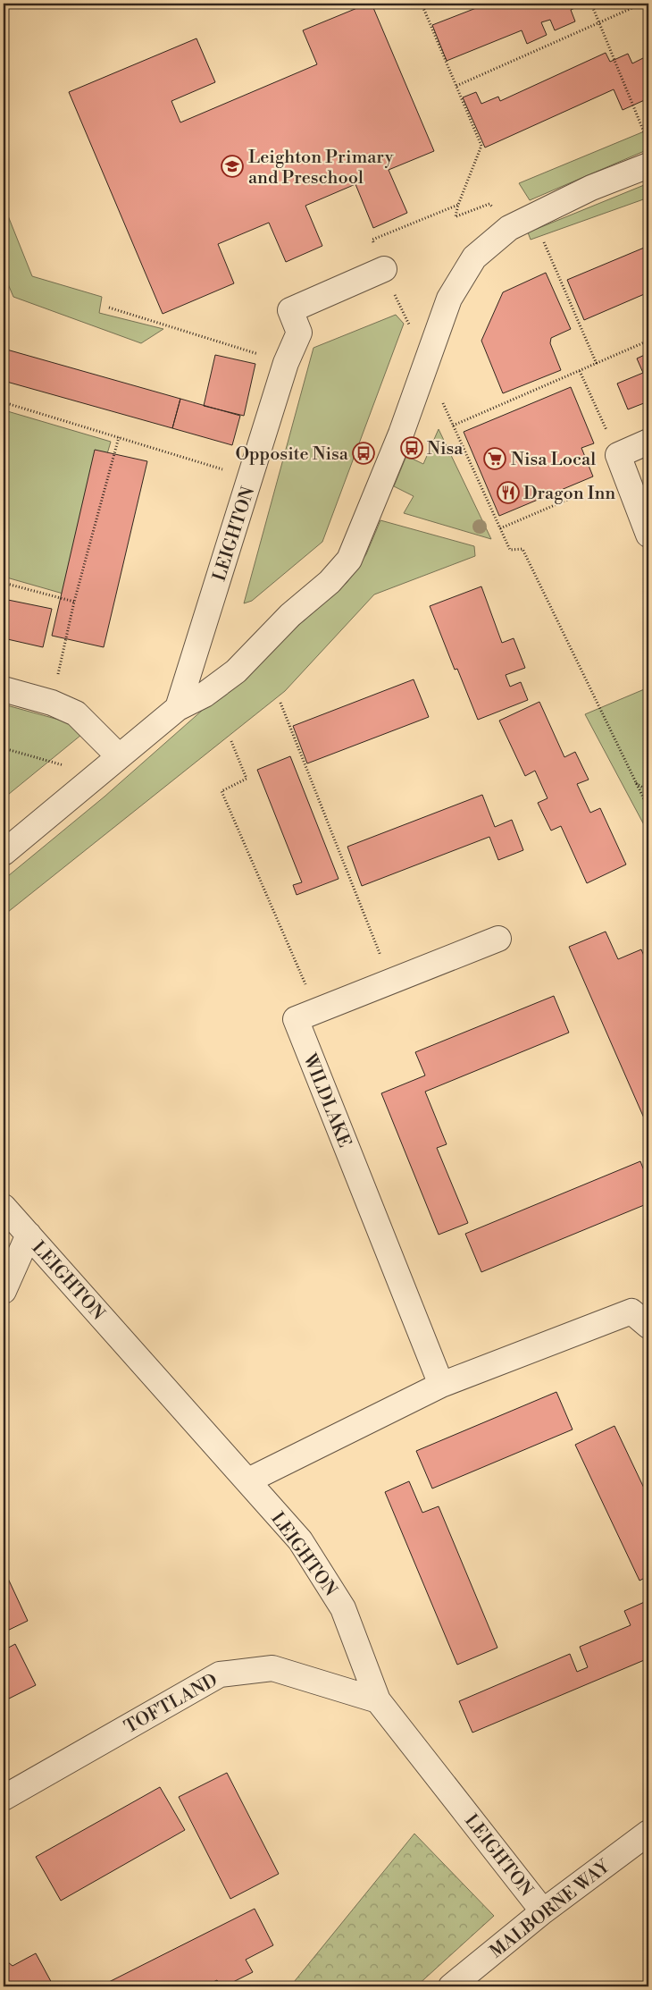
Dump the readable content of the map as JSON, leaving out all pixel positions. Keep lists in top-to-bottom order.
{
  "streets": {
    "street": [
      "LEIGHTON",
      "WILDLAKE",
      "TOFTLAND",
      "MALBORNE WAY"
    ]
  },
  "crossings": [
    ["LEIGHTON", "TOFTLAND"],
    ["LEIGHTON", "MALBORNE WAY"]
  ],
  "places": {
    "school or university": ["Leighton Primary and Preschool"],
    "bus stop": ["Nisa", "Opposite Nisa"],
    "supermarket": ["Nisa Local"],
    "restaurant": ["Dragon Inn"]
  }
}
